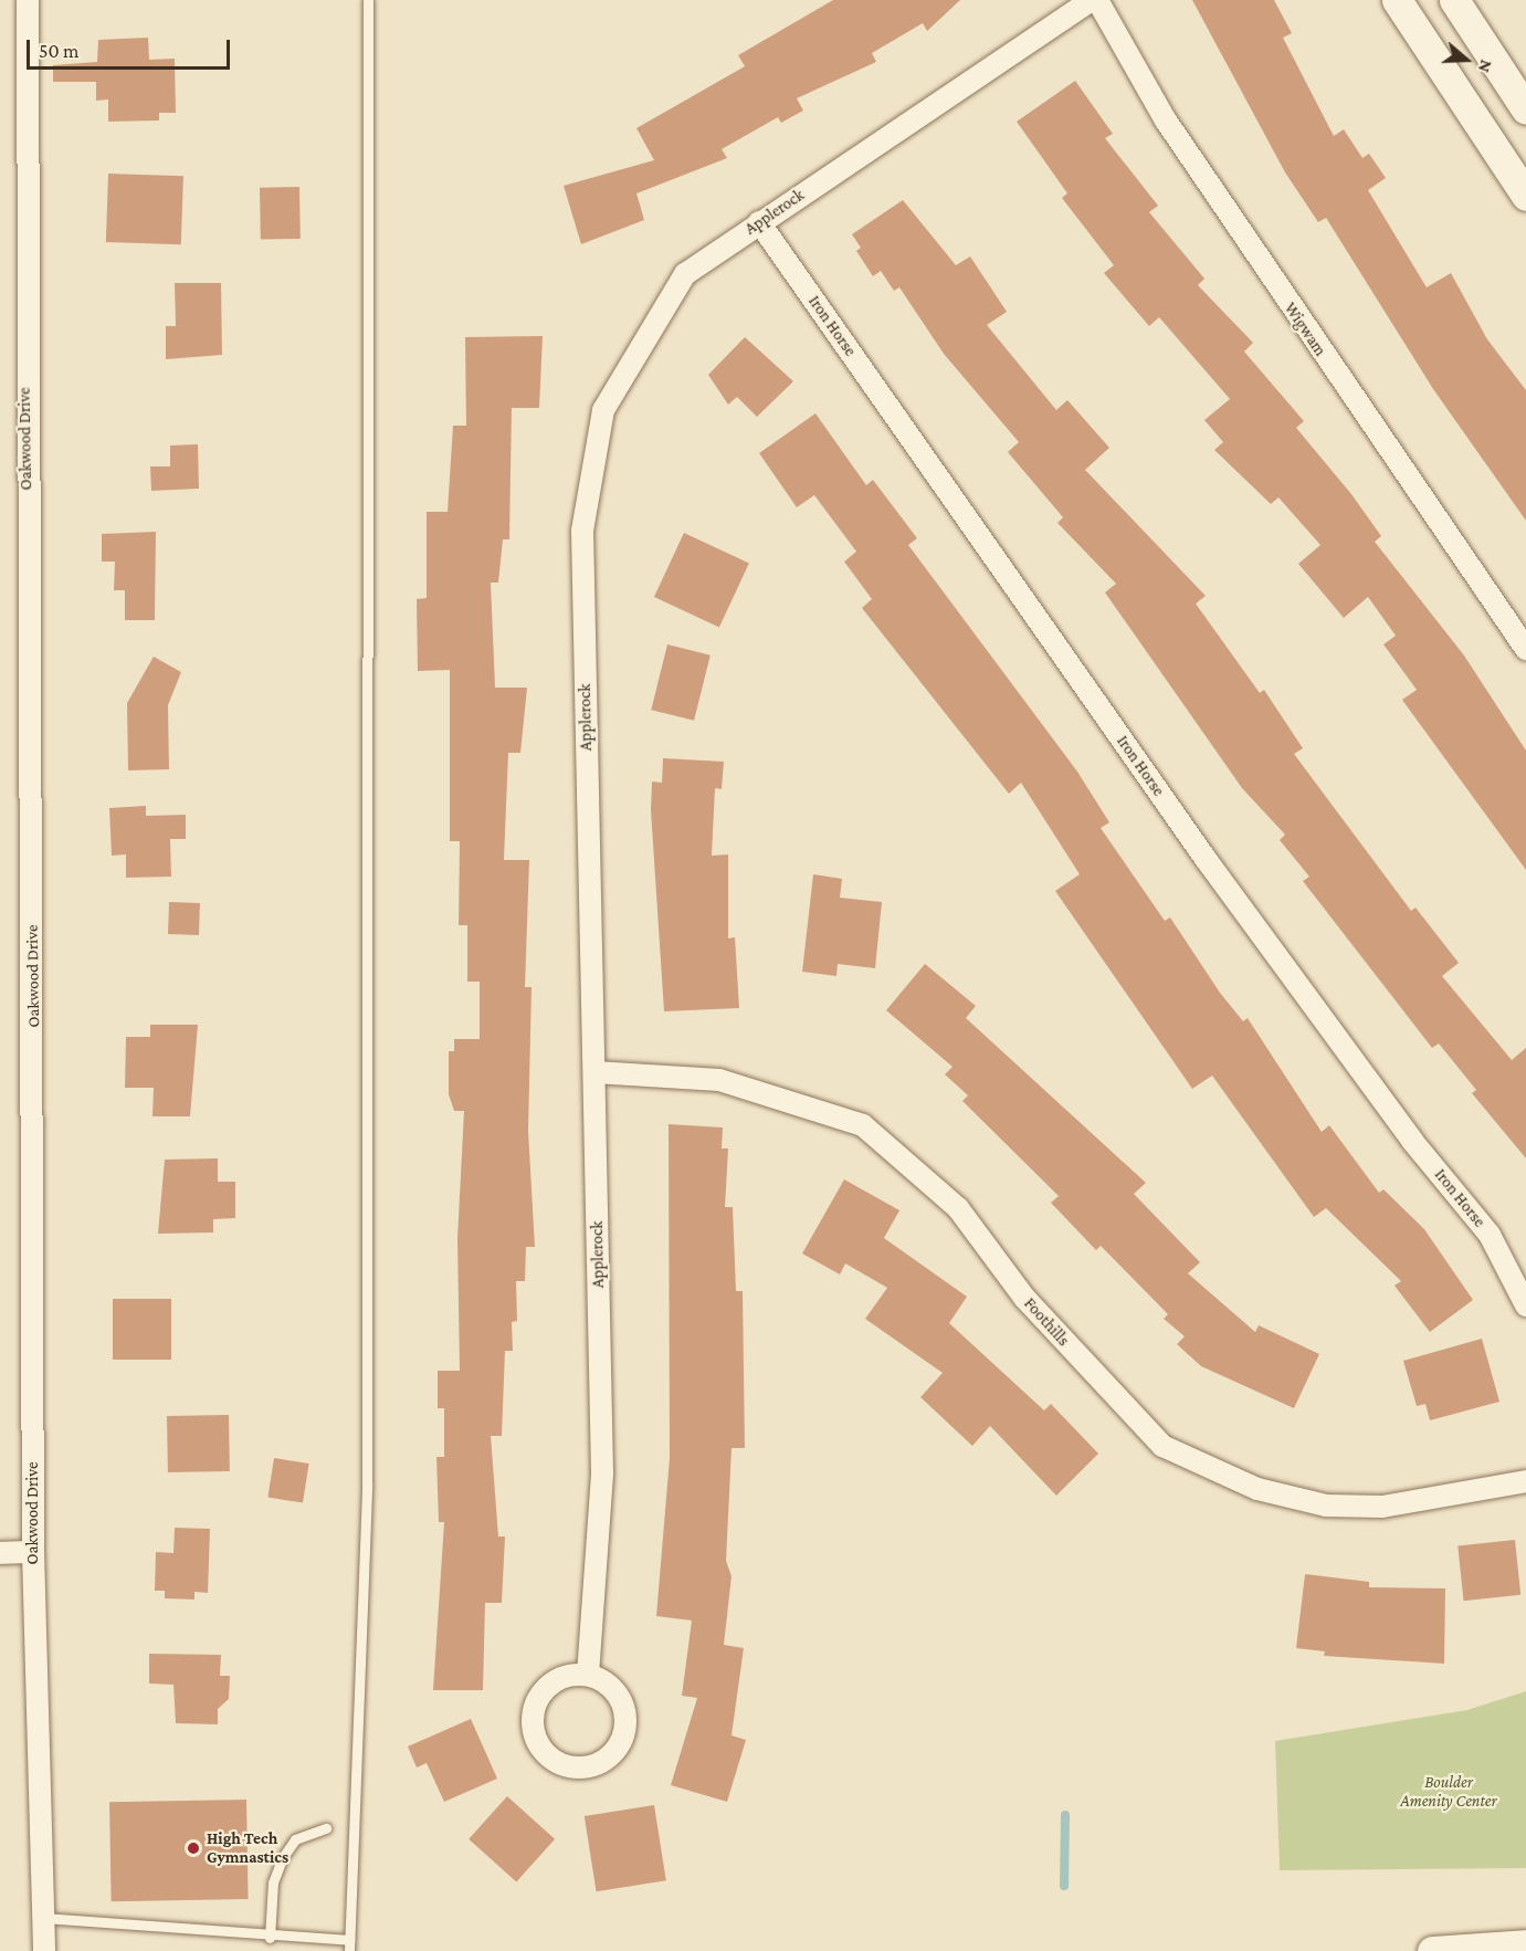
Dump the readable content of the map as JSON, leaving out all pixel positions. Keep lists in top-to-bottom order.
{
  "streets": {
    "street": [
      "Applerock",
      "Iron Horse",
      "Wigwam",
      "Oakwood Drive",
      "Foothills"
    ]
  },
  "crossings": [
    ["Applerock", "Iron Horse"],
    ["Applerock", "Foothills"]
  ],
  "parks": ["Boulder Amenity Center"],
  "places": ["High Tech Gymnastics"],
  "scale_bar": "50 m",
  "north": "right"
}
